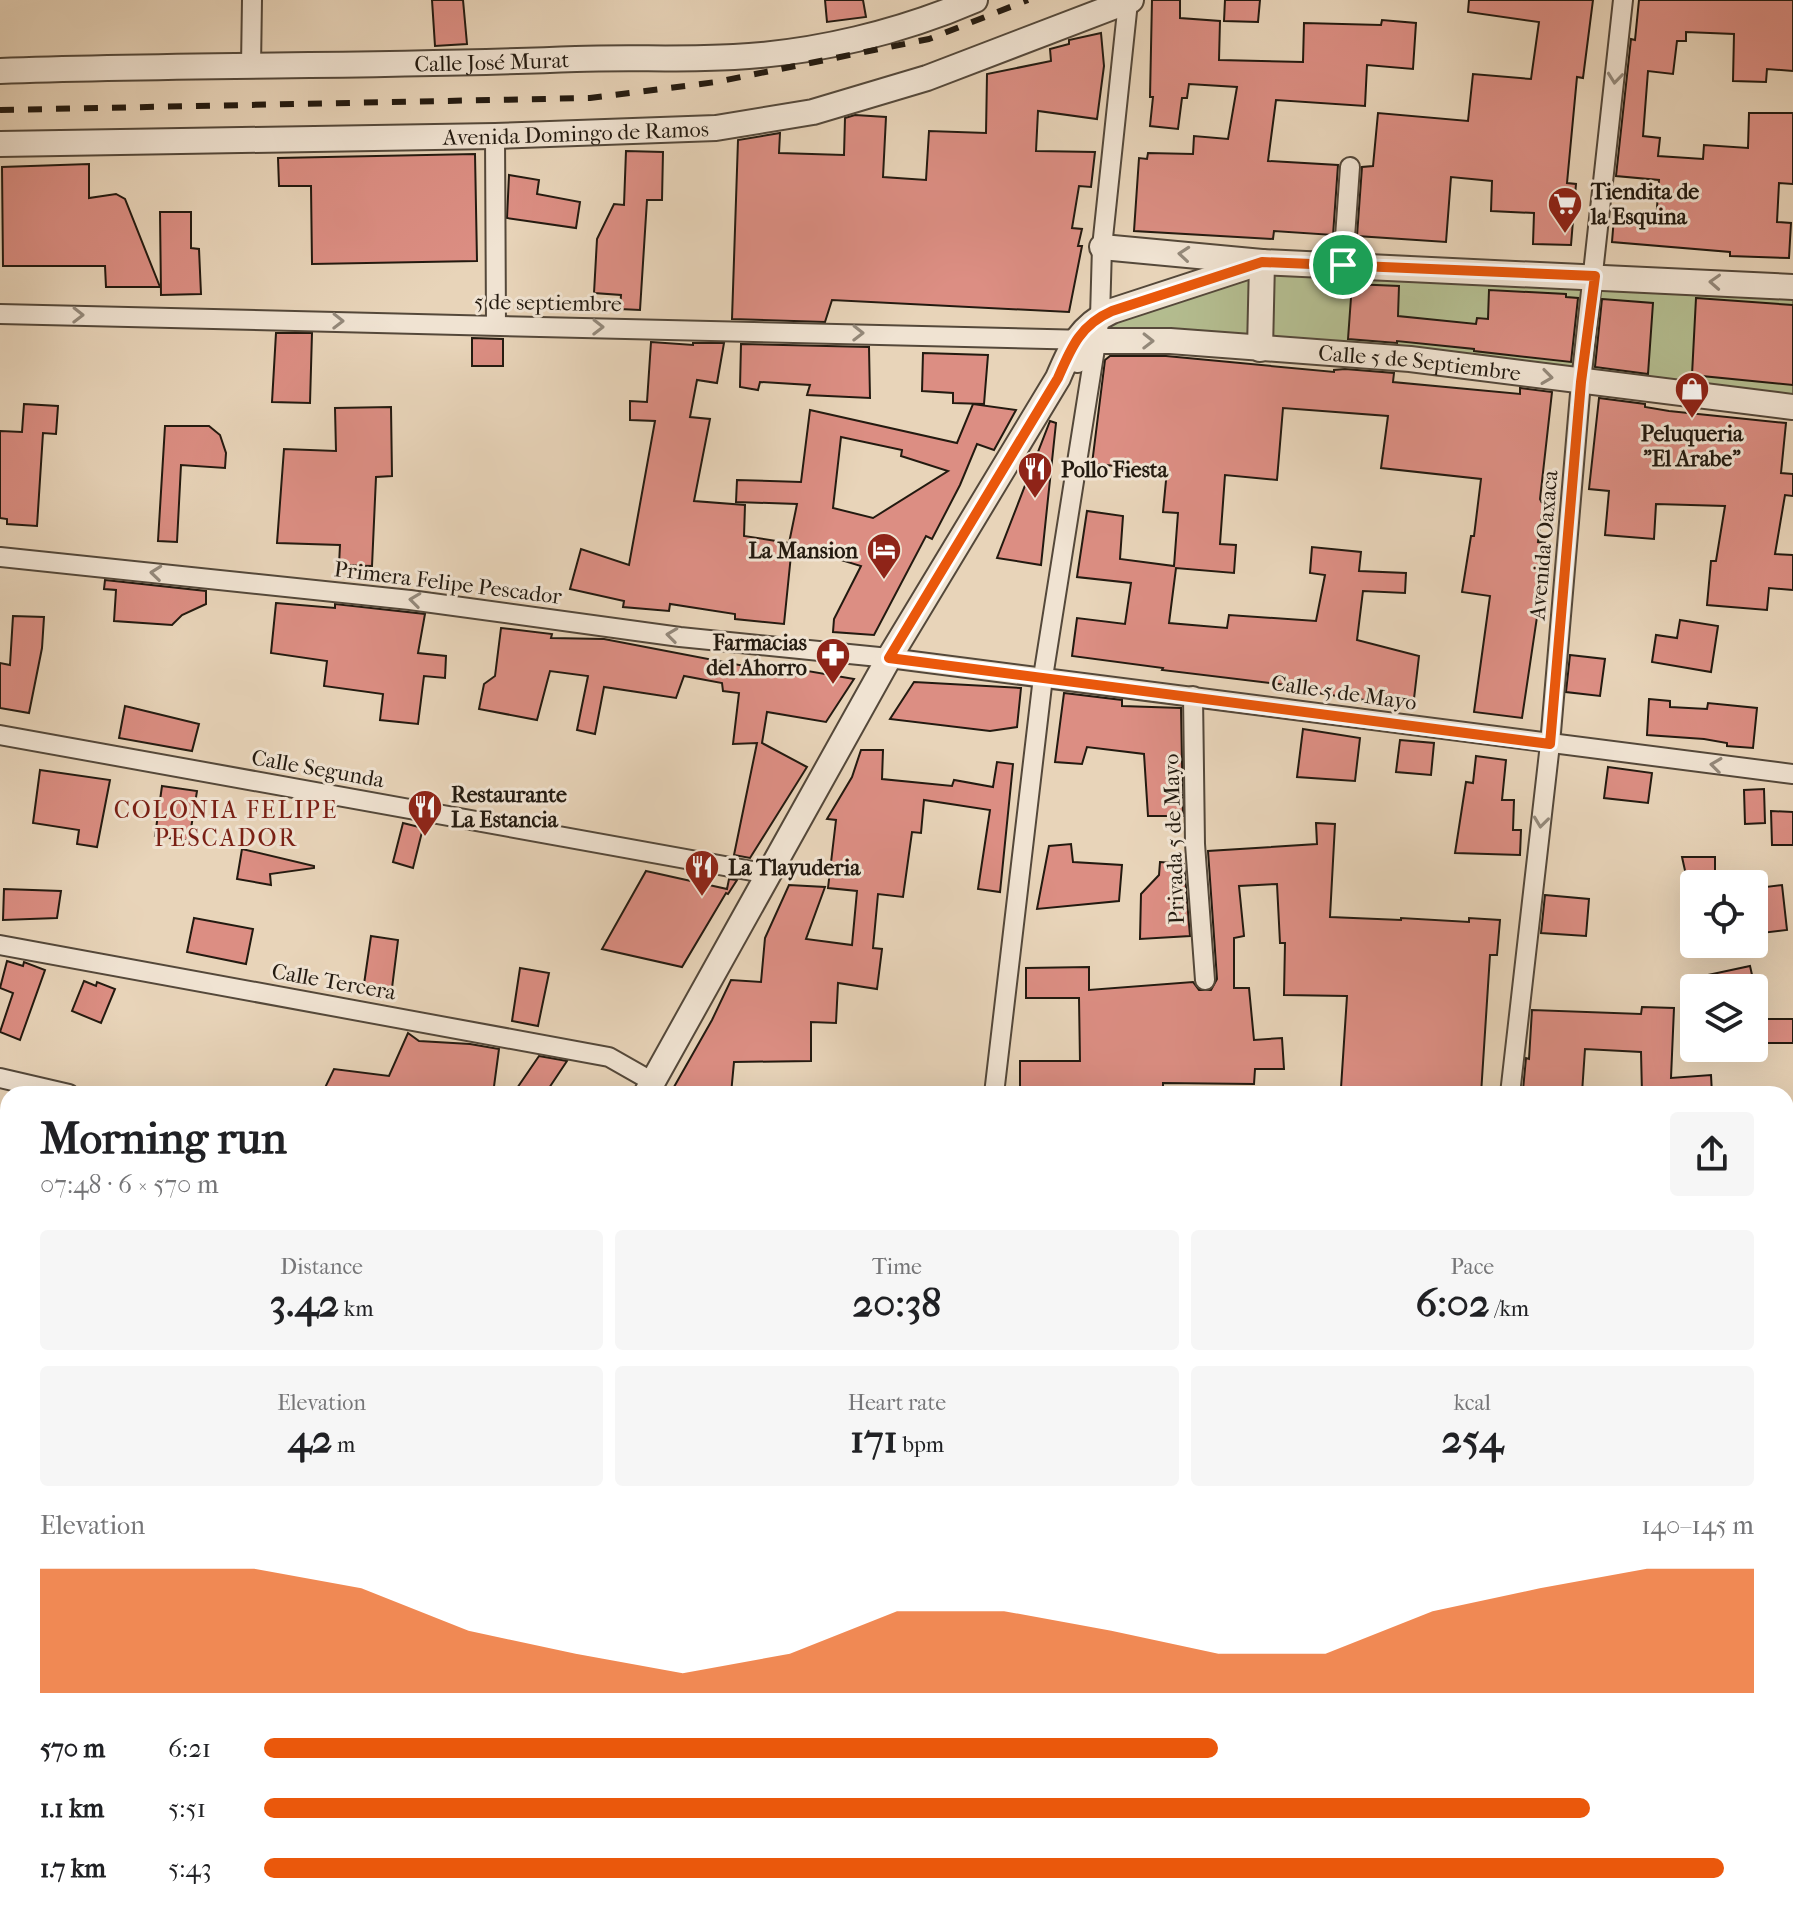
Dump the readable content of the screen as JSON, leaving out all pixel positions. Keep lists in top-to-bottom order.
{
  "streets": {
    "street": [
      "Calle José Murat",
      "Avenida Domingo de Ramos",
      "5 de septiembre",
      "Calle 5 de Septiembre",
      "Avenida Oaxaca",
      "Primera Felipe Pescador",
      "Calle 5 de Mayo",
      "Calle Segunda",
      "Privada 5 de Mayo",
      "Calle Tercera"
    ]
  },
  "crossings": [
    ["5 de septiembre", "Calle 5 de Septiembre"],
    ["Calle 5 de Septiembre", "Avenida Oaxaca"],
    ["Avenida Oaxaca", "Calle 5 de Mayo"],
    ["Primera Felipe Pescador", "Calle 5 de Mayo"],
    ["Calle 5 de Mayo", "Privada 5 de Mayo"]
  ],
  "one_way": ["5 de septiembre", "Avenida Oaxaca", "Primera Felipe Pescador"],
  "districts": ["COLONIA FELIPE PESCADOR"],
  "places": {
    "supermarket": ["Tiendita de la Esquina"],
    "shop": ["Peluqueria \"El Arabe\""],
    "restaurant": ["Pollo Fiesta", "Restaurante La Estancia", "La Tlayuderia"],
    "hotel": ["La Mansion"],
    "pharmacy": ["Farmacias del Ahorro"]
  },
  "page": {
    "heading": ["Morning run", "07:48 · 6 × 570 m"],
    "stats": [
      ["Distance", "3.42 km"],
      ["Time", "20:38"],
      ["Pace", "6:02 /km"],
      ["Elevation", "42 m"],
      ["Heart rate", "171 bpm"],
      ["kcal", "254"]
    ],
    "chart": ["Elevation", "140–145 m"],
    "list": [
      {
        "name": "570 m",
        "note": "6:21"
      },
      {
        "name": "1.1 km",
        "note": "5:51"
      },
      {
        "name": "1.7 km",
        "note": "5:43"
      }
    ]
  }
}
